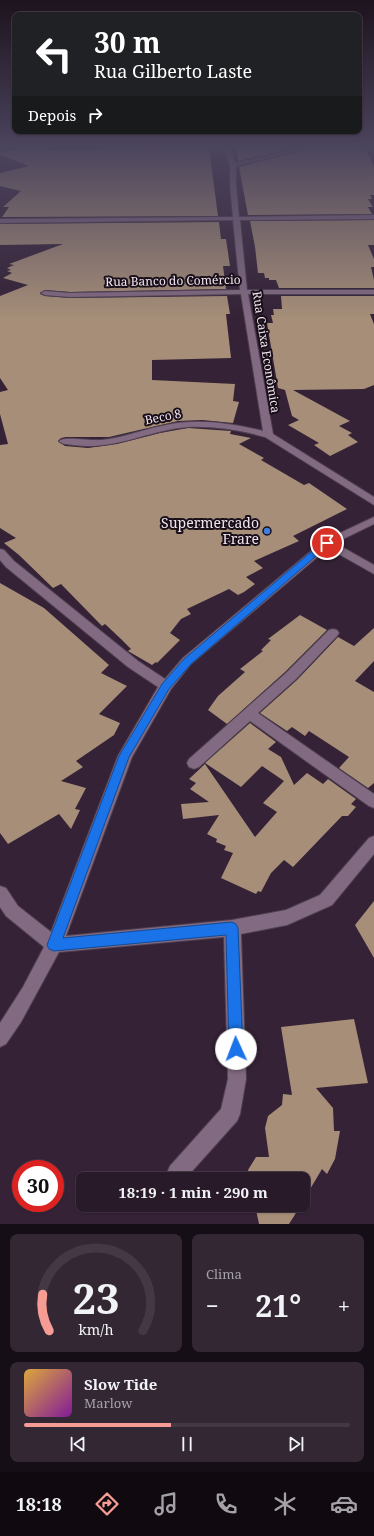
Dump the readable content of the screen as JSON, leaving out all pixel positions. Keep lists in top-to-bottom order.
{
  "streets": {
    "street": ["Rua Banco do Comércio", "Rua Caixa Econômica", "Beco 8"]
  },
  "crossings": [
    ["Rua Banco do Comércio", "Rua Caixa Econômica"],
    ["Rua Caixa Econômica", "Beco 8"]
  ],
  "places": ["Supermercado Frare"],
  "page": {
    "turn": ["30 m", "Rua Gilberto Laste"],
    "then": "Depois",
    "limit": "30",
    "trip": "18:19 · 1 min · 290 m",
    "tile": "Clima",
    "heat": ["−", "21°", "+"],
    "song": ["Slow Tide", "Marlow"],
    "tabs": "18:18",
    "gauge": ["23", "km/h"]
  }
}
